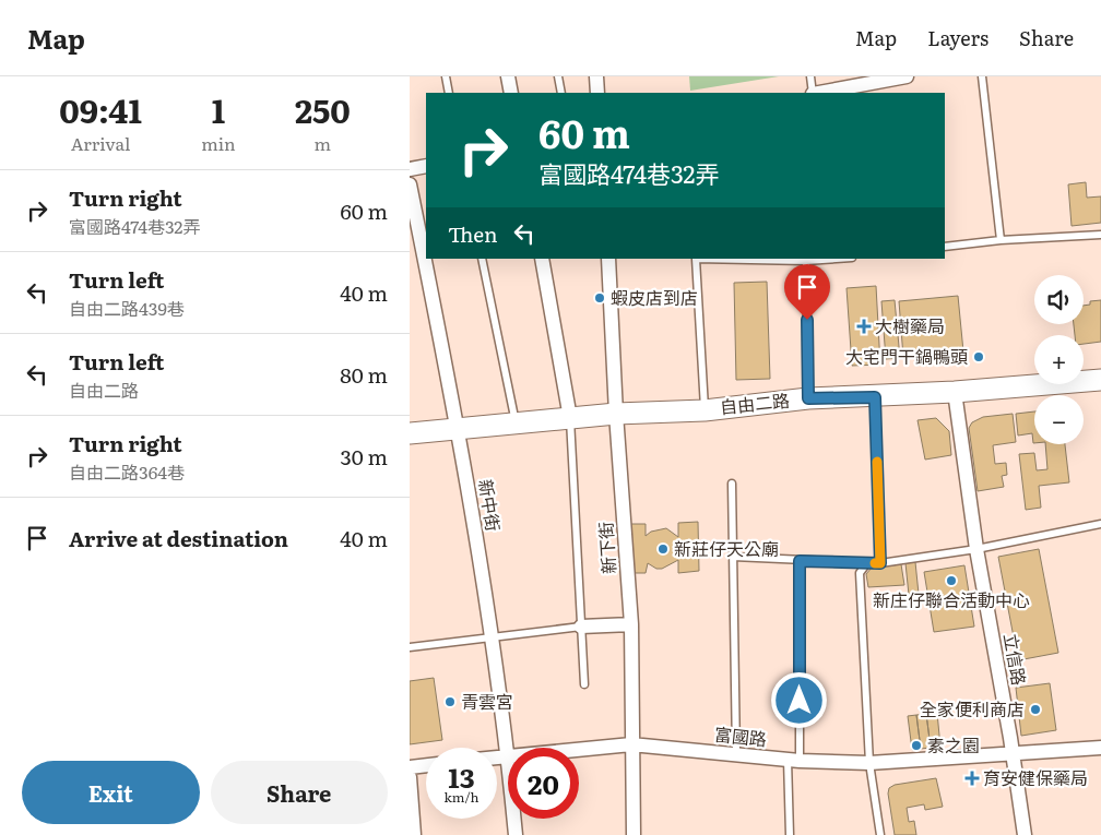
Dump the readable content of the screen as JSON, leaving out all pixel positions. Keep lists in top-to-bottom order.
{
  "streets": {
    "street": [
      "自由二路",
      "新中街",
      "新下街",
      "立信路",
      "富國路"
    ]
  },
  "crossings": [
    ["自由二路", "新中街"],
    ["自由二路", "新下街"],
    ["自由二路", "立信路"],
    ["新中街", "富國路"],
    ["新下街", "富國路"],
    ["立信路", "富國路"]
  ],
  "places": {
    "other": [
      "蝦皮店到店",
      "大宅門干鍋鴨頭",
      "新莊仔天公廟",
      "新庄仔聯合活動中心",
      "青雲宮",
      "全家便利商店",
      "素之園"
    ],
    "health": ["大樹藥局", "育安健保藥局"]
  },
  "page": {
    "header": "Map",
    "nav": ["Map", "Layers", "Share"],
    "eta": [
      "09:41",
      "Arrival",
      "1",
      "min",
      "250",
      "m"
    ],
    "turn": ["60 m", "富國路474巷32弄"],
    "list": [
      {
        "name": "Turn right",
        "note": "富國路474巷32弄",
        "value": "60 m"
      },
      {
        "name": "Turn left",
        "note": "自由二路439巷",
        "value": "40 m"
      },
      {
        "name": "Turn left",
        "note": "自由二路",
        "value": "80 m"
      },
      {
        "name": "Turn right",
        "note": "自由二路364巷",
        "value": "30 m"
      },
      {
        "name": "Arrive at destination",
        "value": "40 m"
      }
    ],
    "then": "Then",
    "map_buttons": ["+", "−"],
    "speed": "13 km/h",
    "limit": "20",
    "buttons": ["Exit", "Share"]
  }
}
